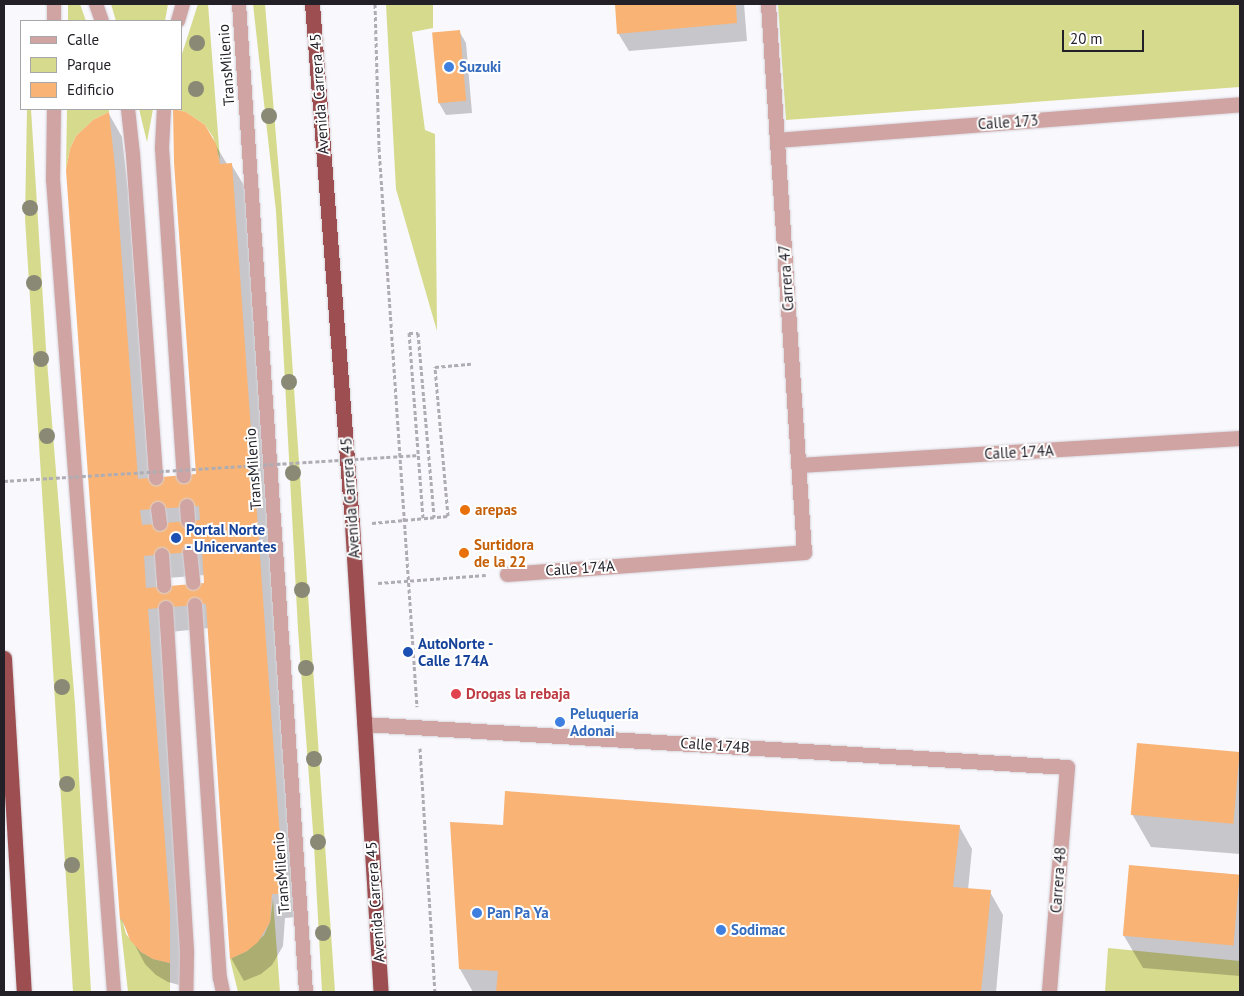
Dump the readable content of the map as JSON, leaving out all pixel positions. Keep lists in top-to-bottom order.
{
  "streets": {
    "highway": ["Avenida Carrera 45"],
    "street": [
      "Calle 173",
      "Carrera 47",
      "Calle 174A",
      "Calle 174B",
      "Carrera 48"
    ],
    "lane": ["TransMilenio"]
  },
  "crossings": [
    ["Avenida Carrera 45", "Calle 174B"],
    ["Calle 173", "Carrera 47"],
    ["Carrera 47", "Calle 174A"],
    ["Calle 174B", "Carrera 48"]
  ],
  "places": [
    "Suzuki",
    "arepas",
    "Portal Norte - Unicervantes",
    "Surtidora de la 22",
    "AutoNorte - Calle 174A",
    "Drogas la rebaja",
    "Peluquería Adonai",
    "Pan Pa Ya",
    "Sodimac"
  ],
  "legend": ["Calle", "Parque", "Edificio"],
  "scale_bar": "20 m"
}
